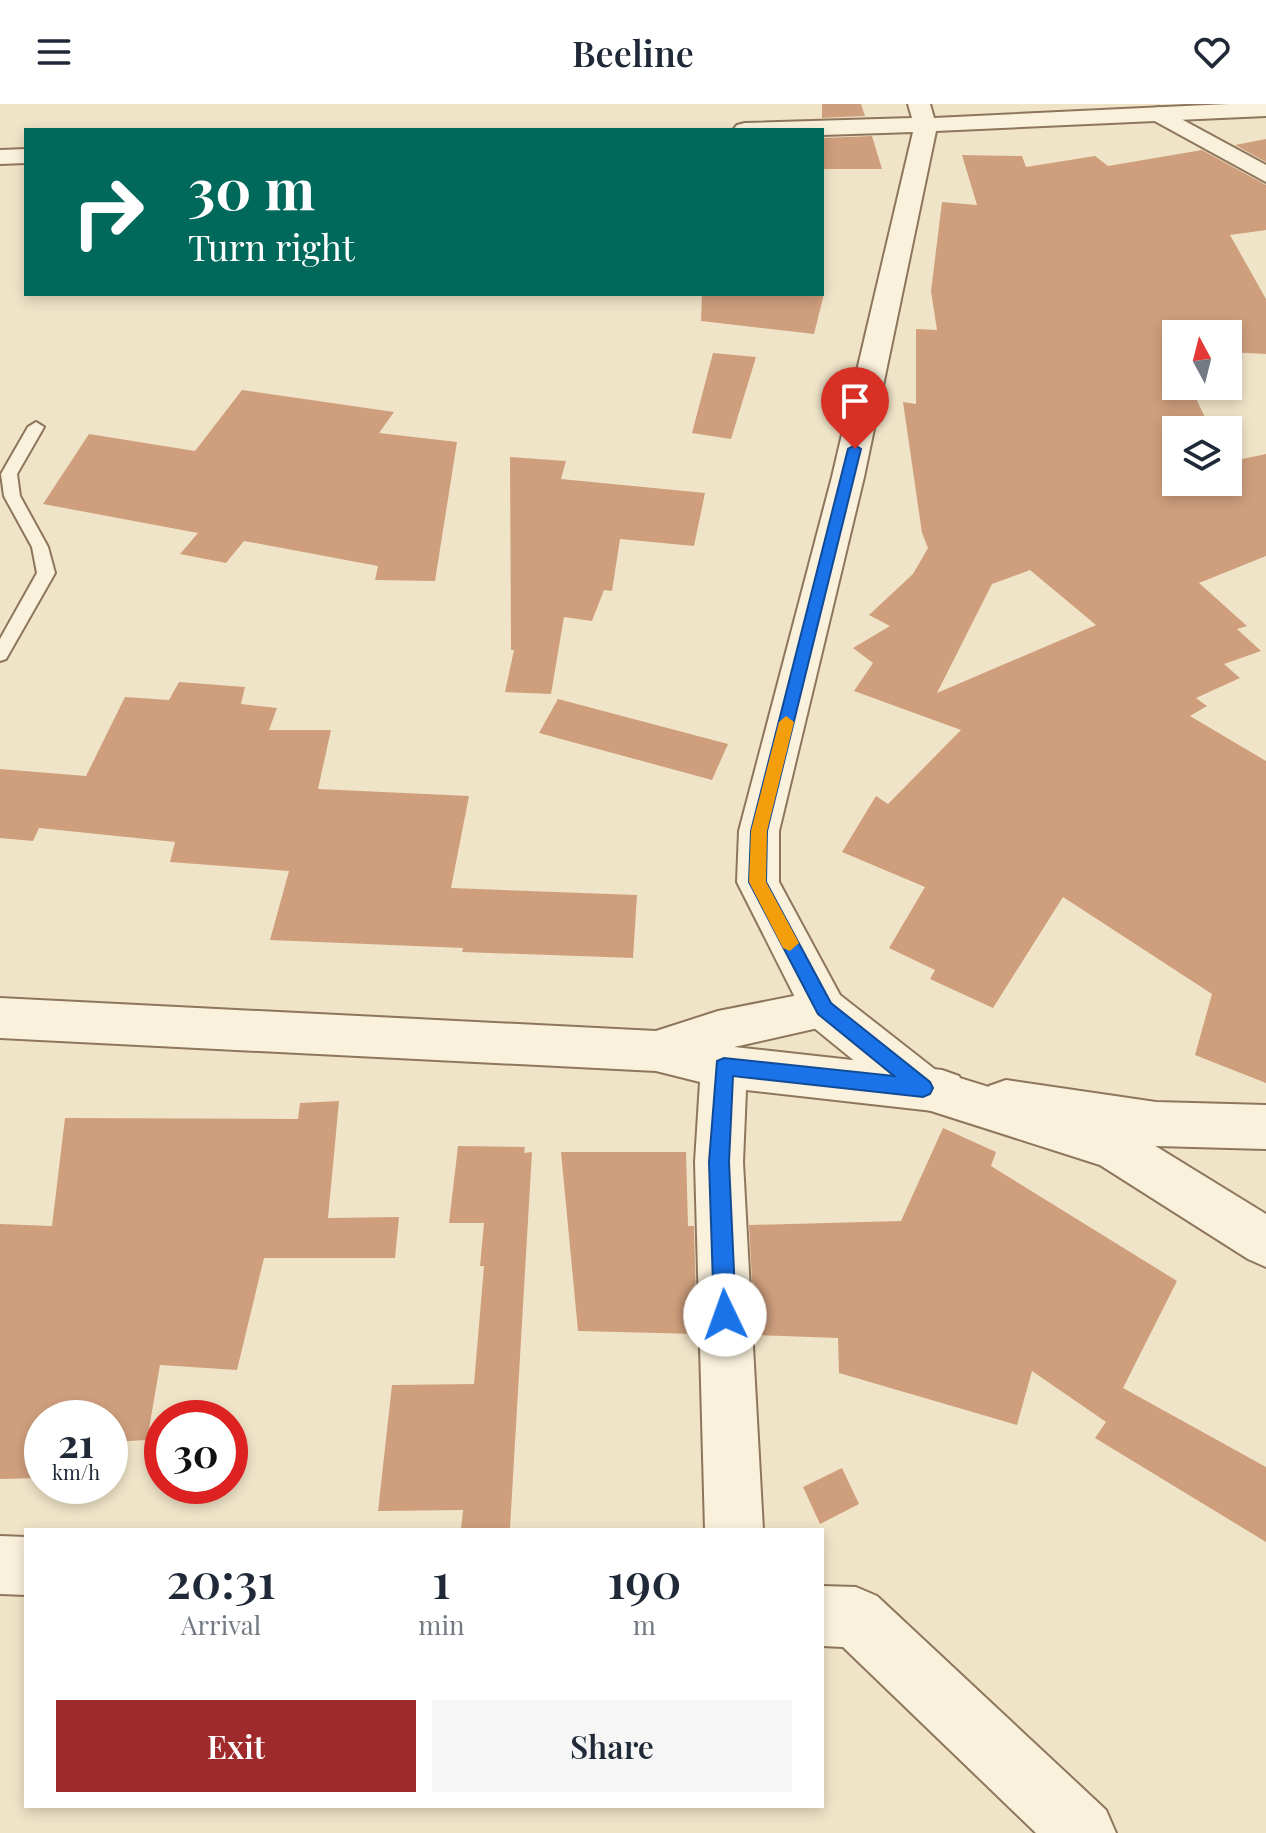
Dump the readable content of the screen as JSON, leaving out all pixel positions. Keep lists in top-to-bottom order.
{
  "north": "top",
  "page": {
    "header": "Beeline",
    "turn": ["30 m", "Turn right"],
    "speed": "21 km/h",
    "limit": "30",
    "eta": [
      "20:31",
      "Arrival",
      "1",
      "min",
      "190",
      "m"
    ],
    "buttons": ["Exit", "Share"]
  }
}
